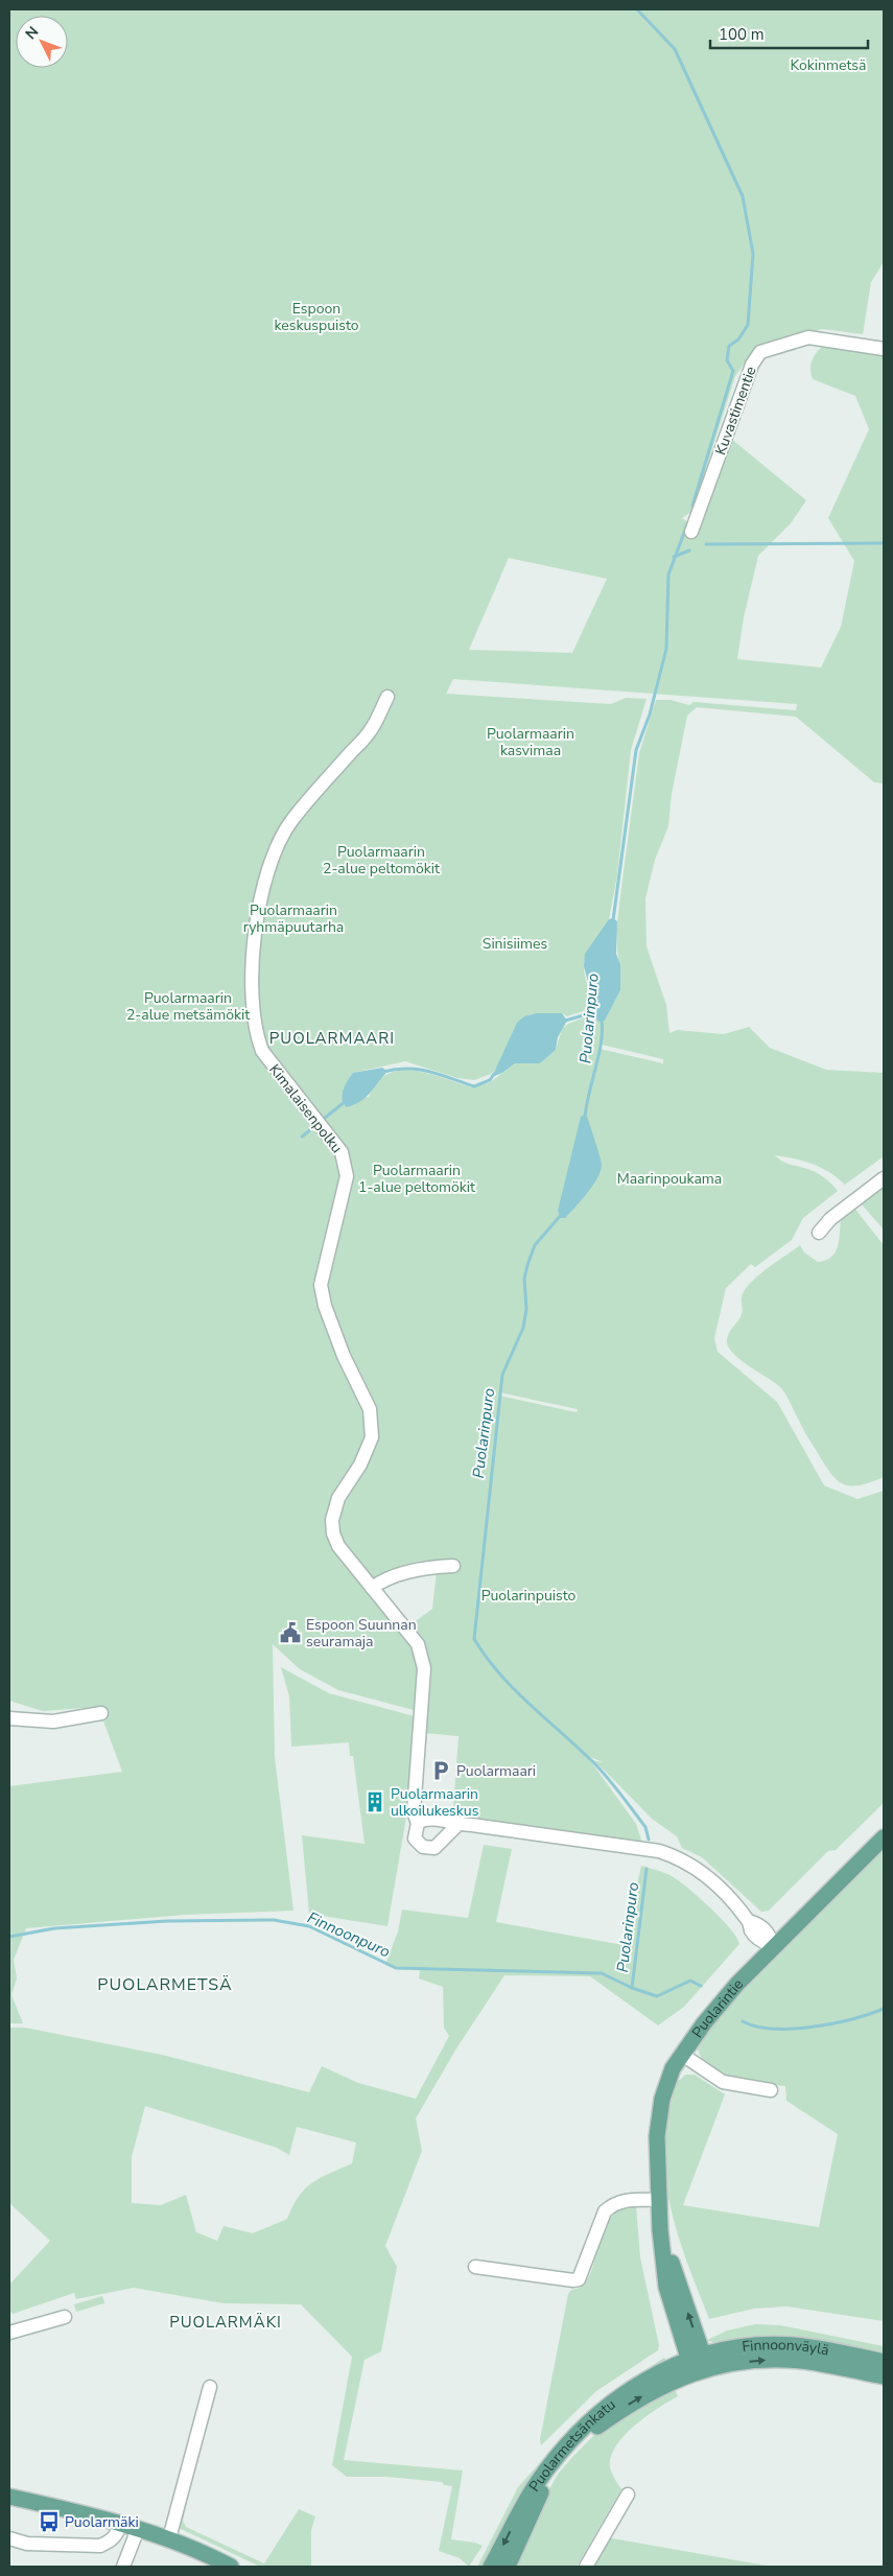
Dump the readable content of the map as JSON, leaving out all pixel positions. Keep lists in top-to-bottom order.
{
  "streets": {
    "main road": ["Puolarintie", "Finnoonväylä", "Puolarmetsänkatu"],
    "street": ["Kuvastimentie", "Kimalaisenpolku"]
  },
  "crossings": [
    ["Puolarintie", "Finnoonväylä"],
    ["Puolarintie", "Puolarmetsänkatu"],
    ["Finnoonväylä", "Puolarmetsänkatu"]
  ],
  "districts": ["PUOLARMAARI", "PUOLARMETSÄ", "PUOLARMÄKI"],
  "water": ["Puolarinpuro", "Finnoonpuro"],
  "parks": [
    "Kokinmetsä",
    "Espoon keskuspuisto",
    "Puolarmaarin kasvimaa",
    "Puolarmaarin 2-alue peltomökit",
    "Puolarmaarin ryhmäpuutarha",
    "Sinisiimes",
    "Puolarmaarin 2-alue metsämökit",
    "Puolarmaarin 1-alue peltomökit",
    "Maarinpoukama",
    "Puolarinpuisto"
  ],
  "places": {
    "public building": ["Espoon Suunnan seuramaja"],
    "parking": ["Puolarmaari"],
    "building": ["Puolarmaarin ulkoilukeskus"],
    "bus stop": ["Puolarmäki"]
  },
  "scale_bar": "100 m",
  "north": "top left"
}
